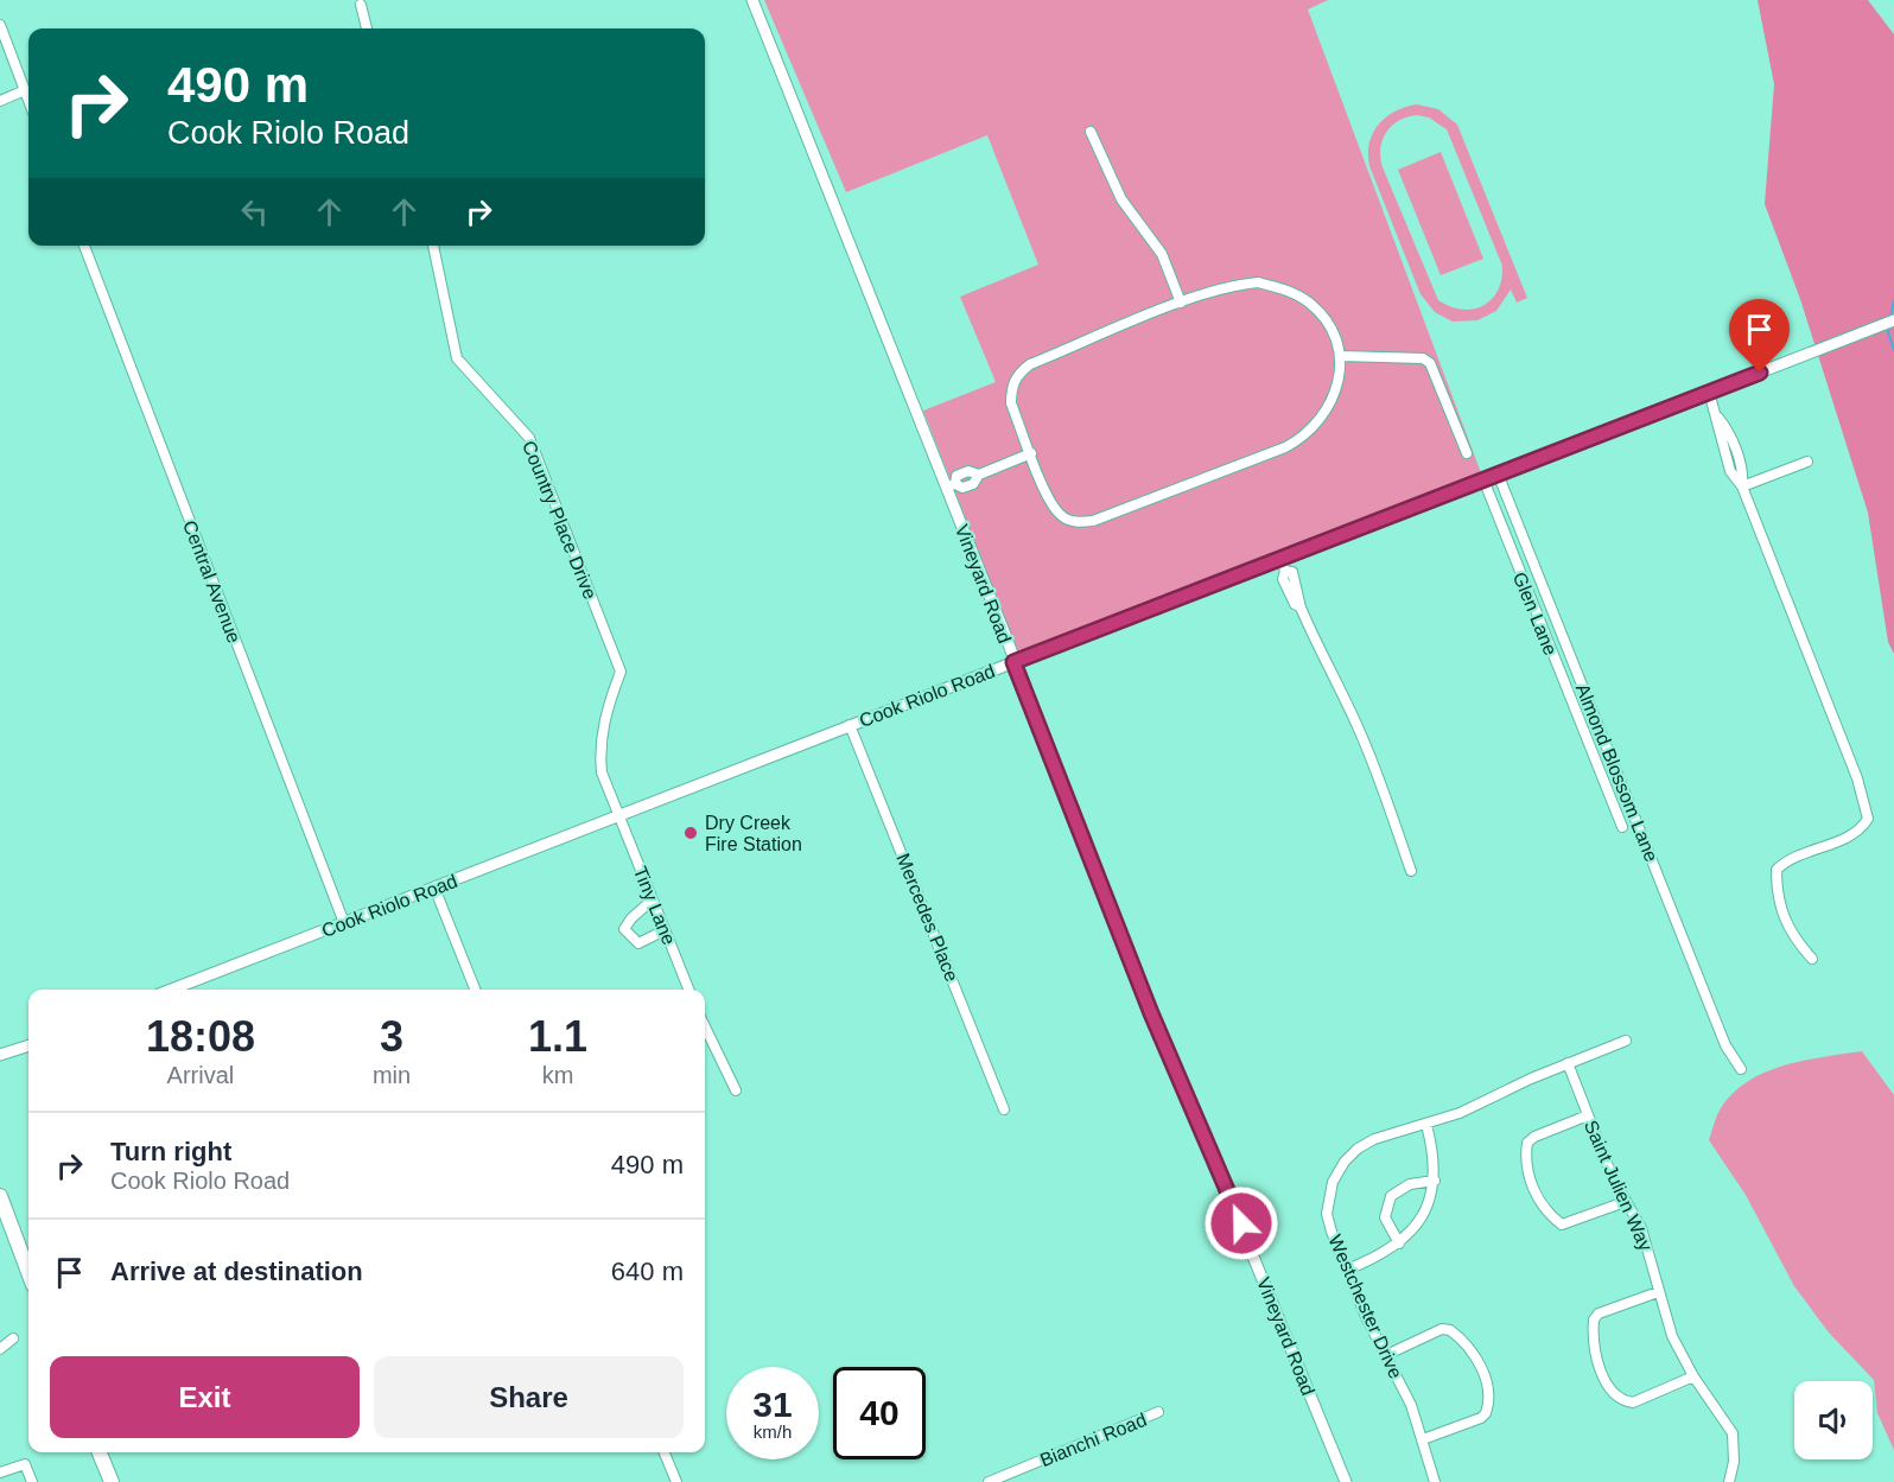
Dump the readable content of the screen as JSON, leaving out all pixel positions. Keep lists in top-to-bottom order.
{
  "streets": {
    "street": [
      "Country Place Drive",
      "Central Avenue",
      "Vineyard Road",
      "Glen Lane",
      "Cook Riolo Road",
      "Almond Blossom Lane",
      "Tiny Lane",
      "Mercedes Place",
      "Saint Julien Way",
      "Westchester Drive",
      "Bianchi Road"
    ]
  },
  "crossings": [
    ["Country Place Drive", "Cook Riolo Road"],
    ["Country Place Drive", "Tiny Lane"],
    ["Central Avenue", "Cook Riolo Road"],
    ["Vineyard Road", "Cook Riolo Road"],
    ["Glen Lane", "Cook Riolo Road"],
    ["Cook Riolo Road", "Almond Blossom Lane"],
    ["Cook Riolo Road", "Tiny Lane"],
    ["Cook Riolo Road", "Mercedes Place"],
    ["Saint Julien Way", "Westchester Drive"]
  ],
  "places": ["Dry Creek Fire Station"],
  "page": {
    "turn": ["490 m", "Cook Riolo Road"],
    "eta": [
      "18:08",
      "Arrival",
      "3",
      "min",
      "1.1",
      "km"
    ],
    "list": [
      {
        "name": "Turn right",
        "note": "Cook Riolo Road",
        "value": "490 m"
      },
      {
        "name": "Arrive at destination",
        "value": "640 m"
      }
    ],
    "buttons": ["Exit", "Share"],
    "speed": "31 km/h",
    "limit": "40"
  }
}
